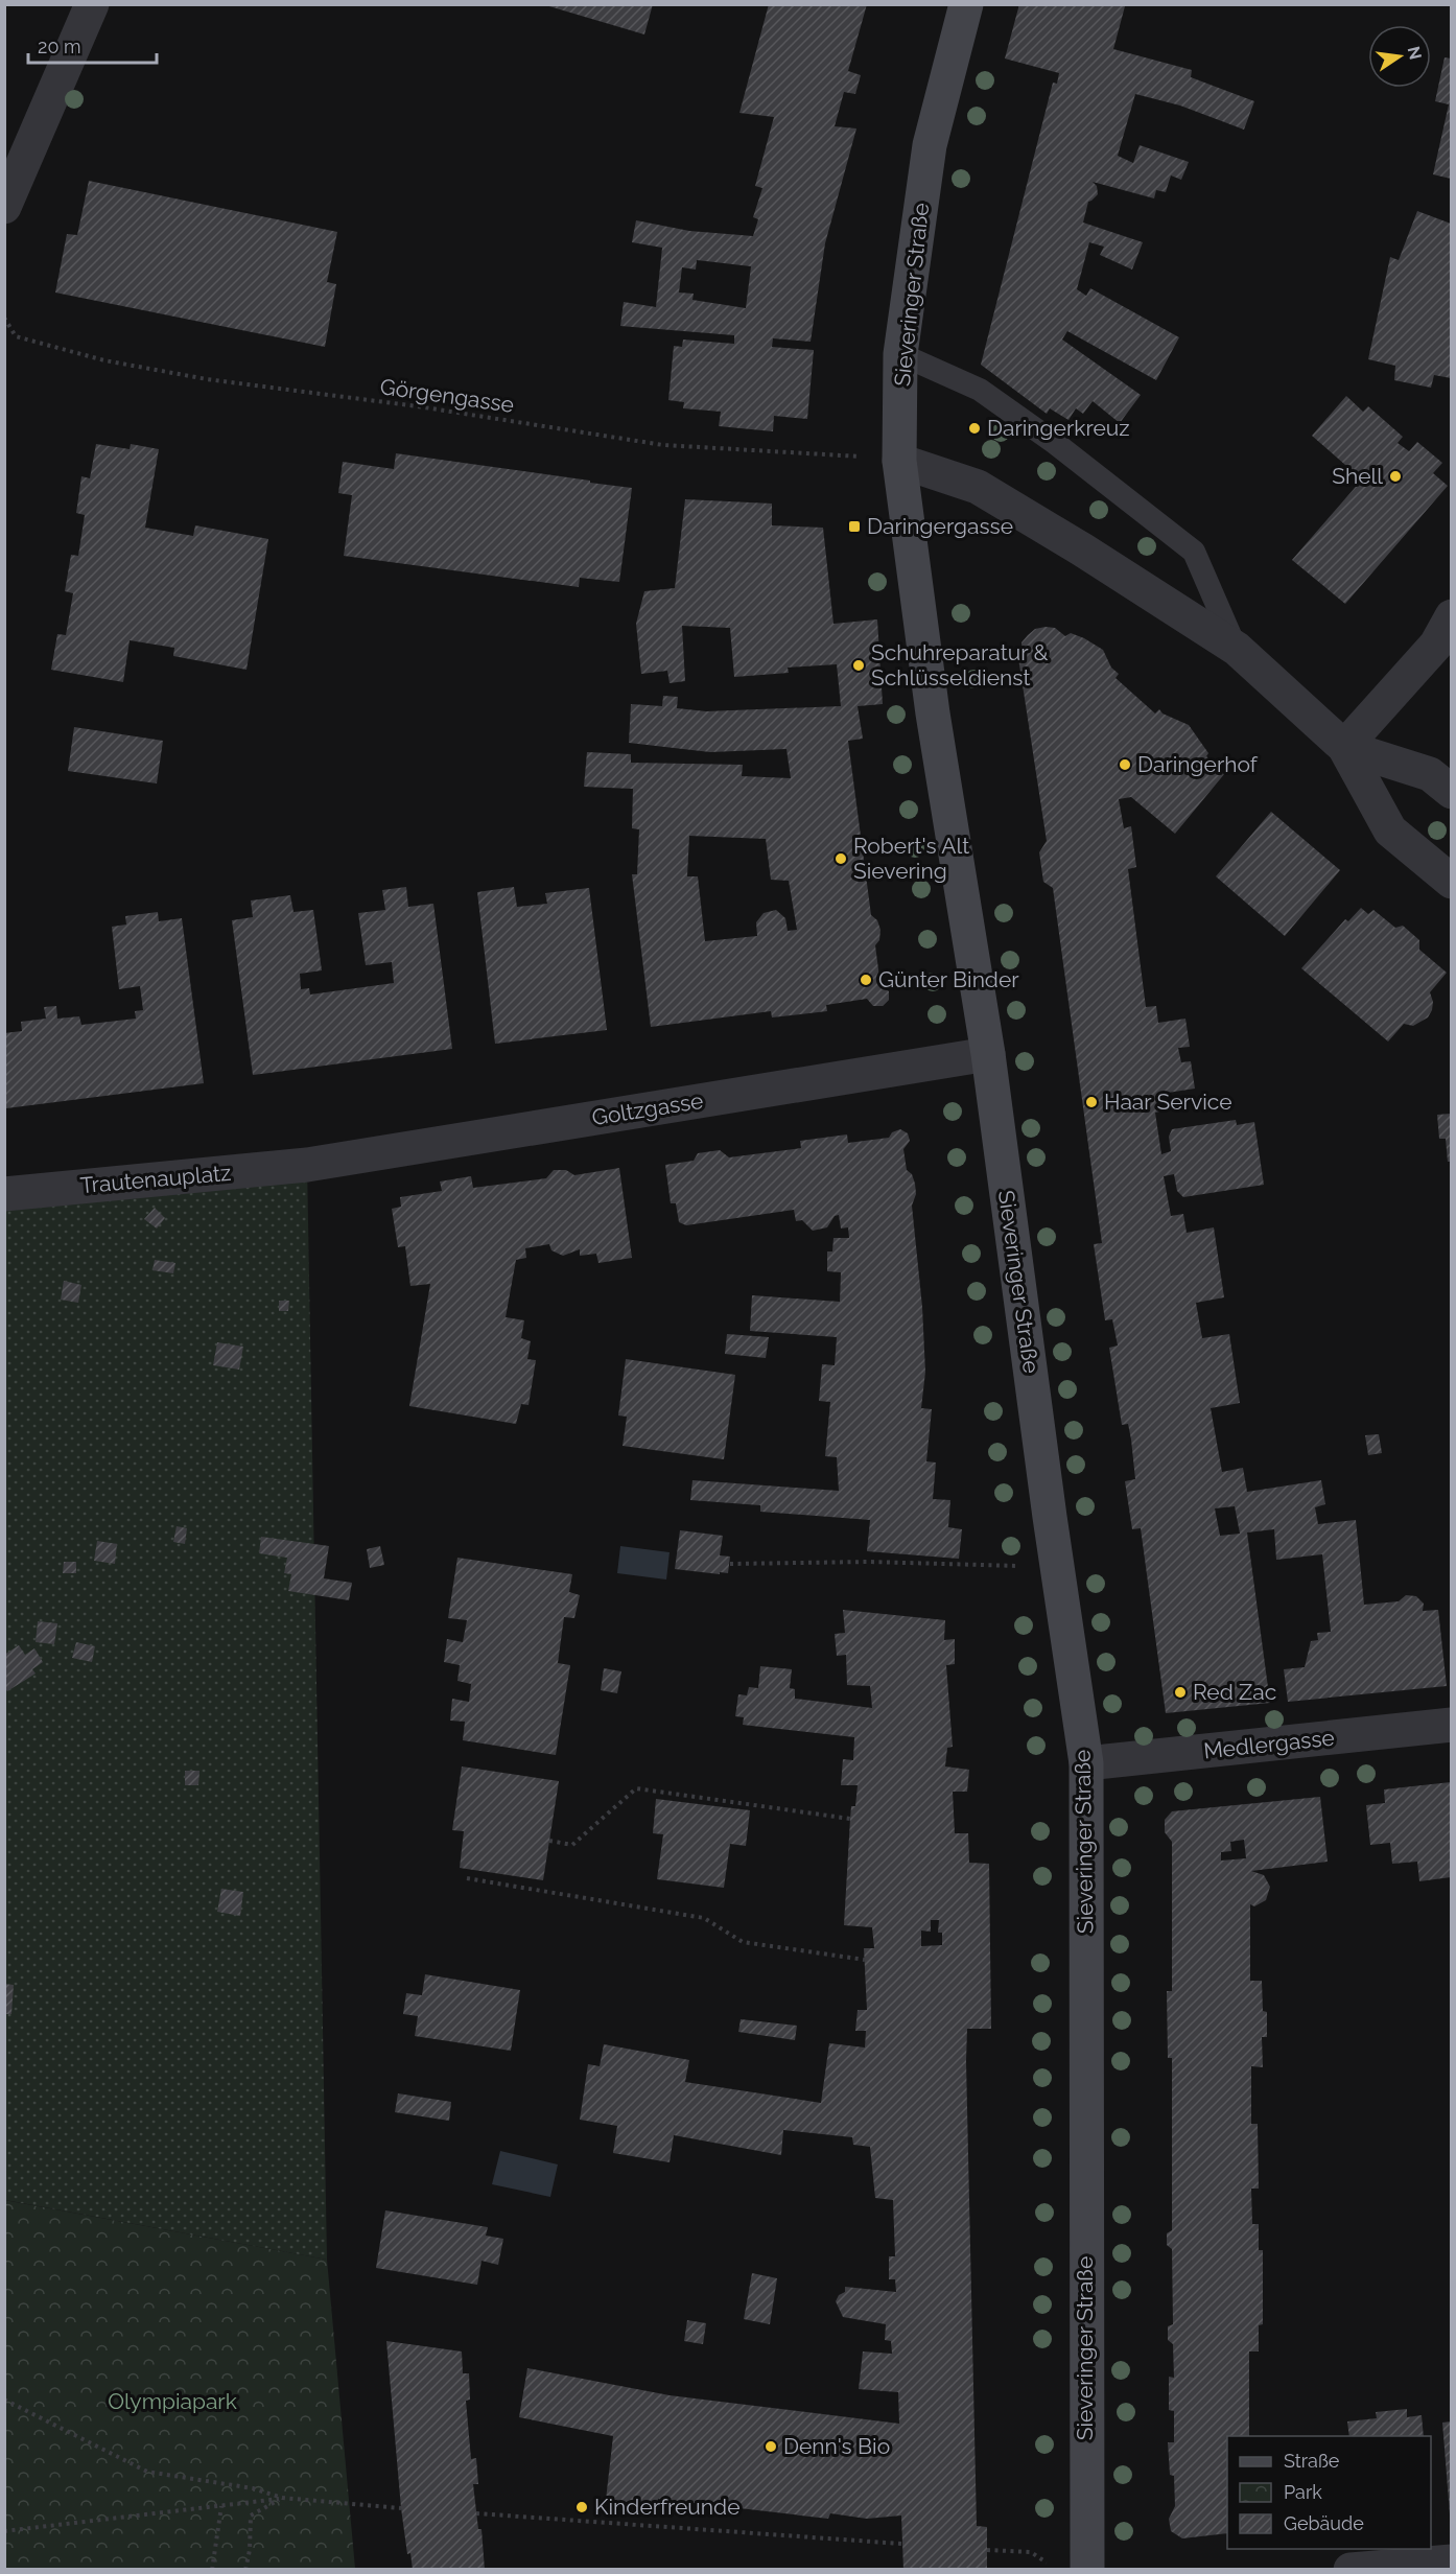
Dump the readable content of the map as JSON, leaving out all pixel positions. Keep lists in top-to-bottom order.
{
  "streets": {
    "main road": ["Sieveringer Straße"],
    "street": ["Goltzgasse", "Trautenauplatz", "Medlergasse"],
    "path": ["Görgengasse"]
  },
  "crossings": [
    ["Sieveringer Straße", "Görgengasse"],
    ["Sieveringer Straße", "Goltzgasse"],
    ["Sieveringer Straße", "Medlergasse"],
    ["Goltzgasse", "Trautenauplatz"]
  ],
  "parks": ["Olympiapark"],
  "places": {
    "other": [
      "Daringerkreuz",
      "Shell",
      "Schuhreparatur & Schlüsseldienst",
      "Daringerhof",
      "Robert's Alt Sievering",
      "Günter Binder",
      "Haar Service",
      "Red Zac",
      "Denn's Bio",
      "Kinderfreunde"
    ],
    "transit": ["Daringergasse"]
  },
  "legend": ["Straße", "Park", "Gebäude"],
  "scale_bar": "20 m",
  "north": "right"
}
